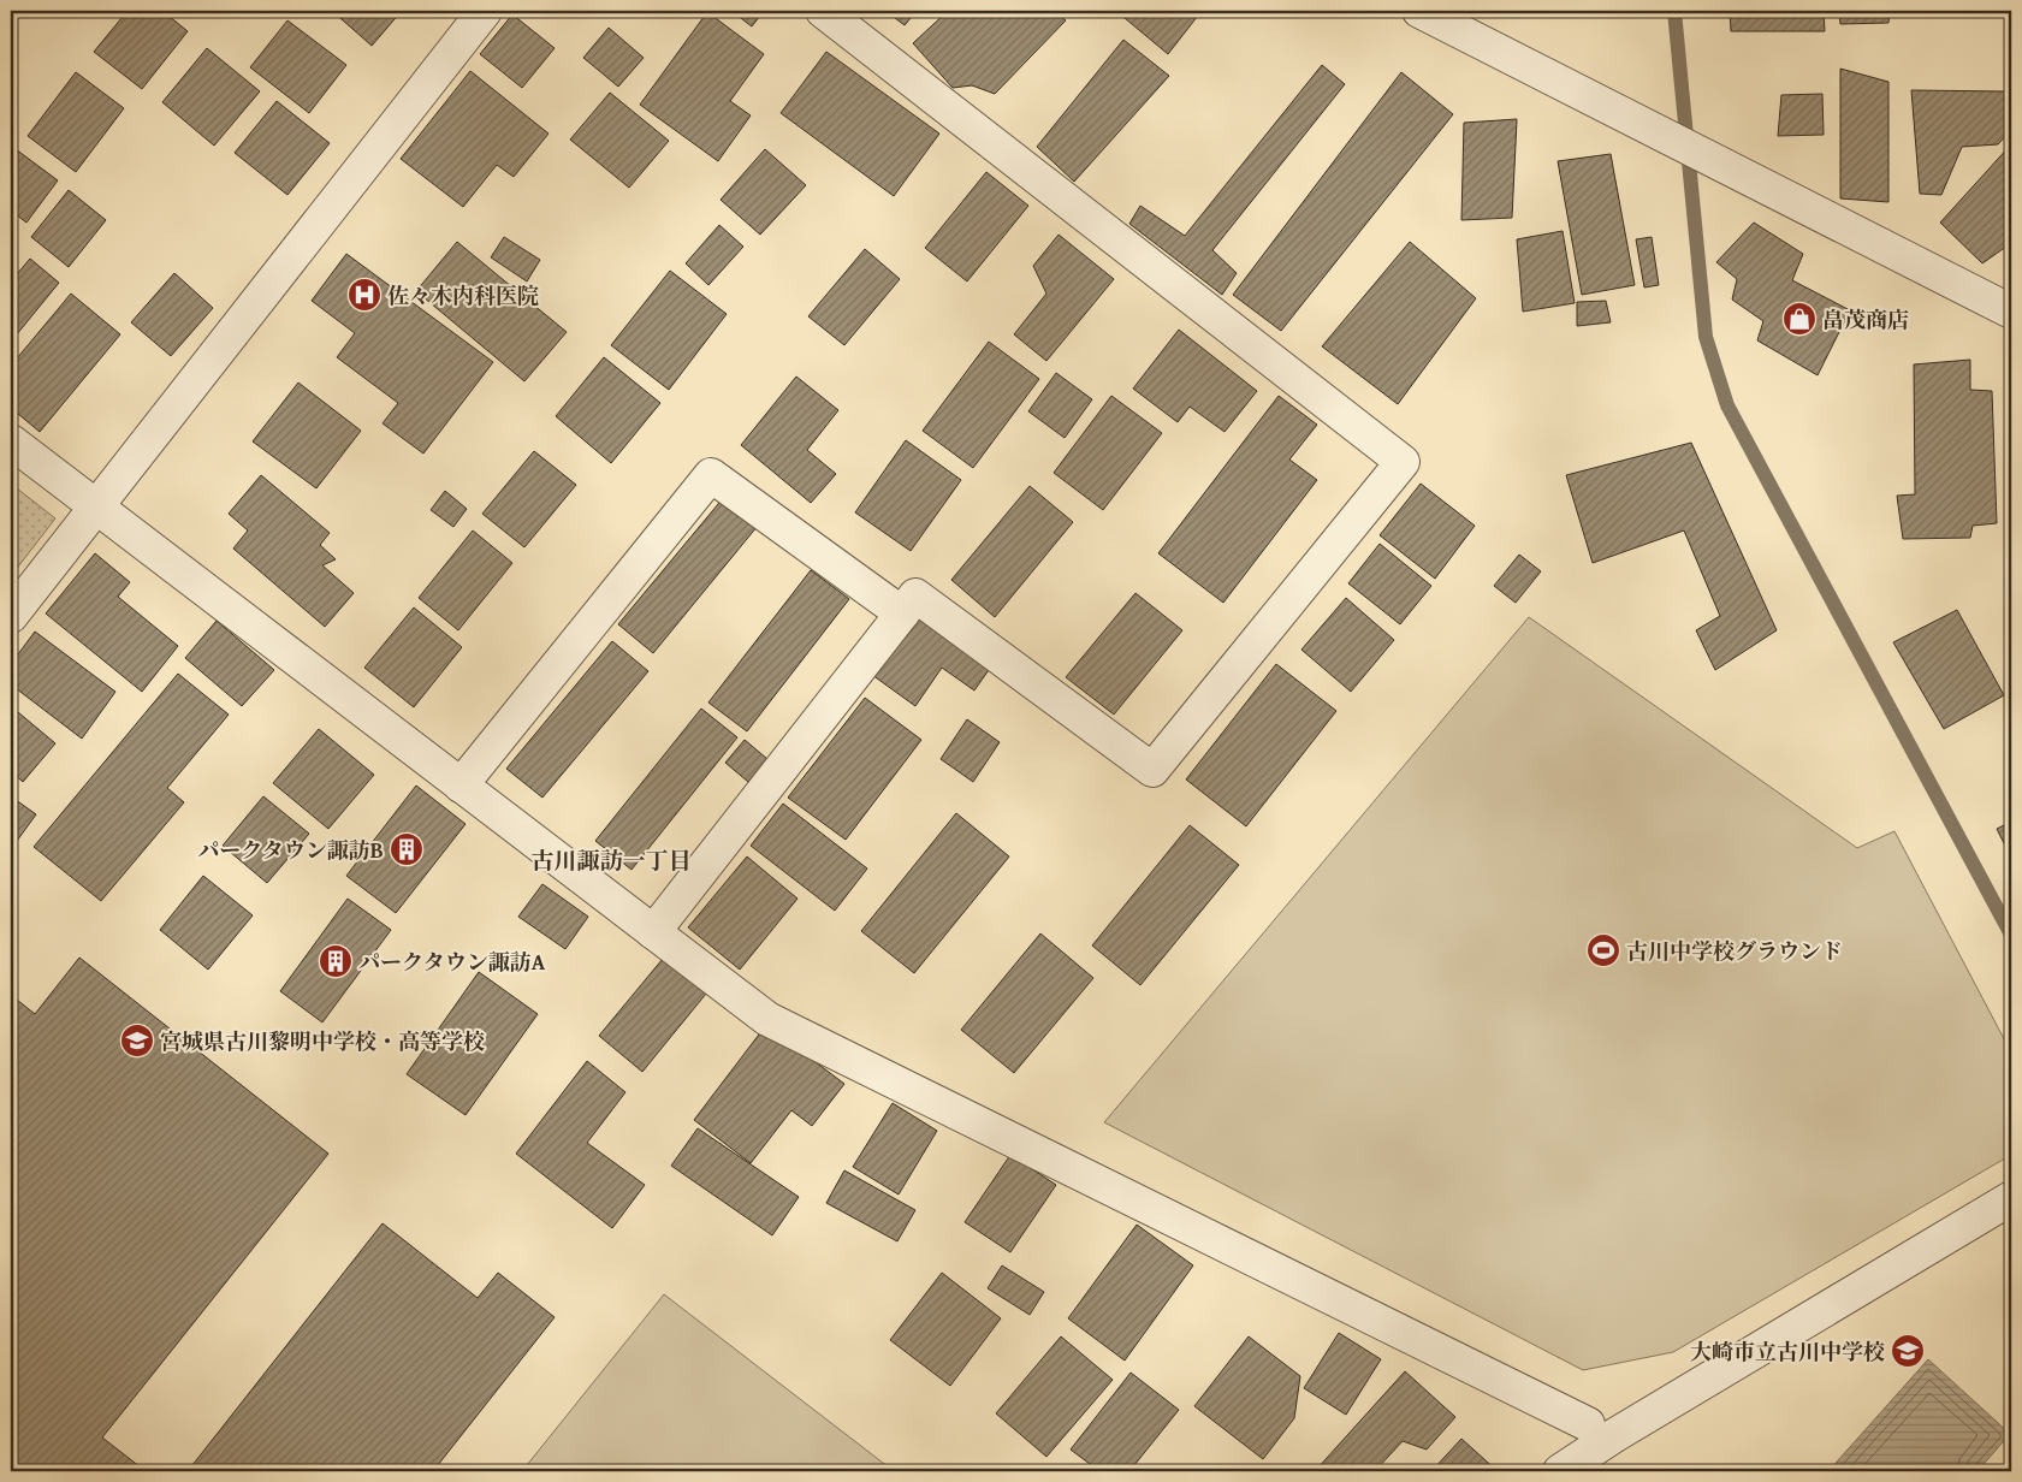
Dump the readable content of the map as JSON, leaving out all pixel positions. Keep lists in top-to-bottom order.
{
  "districts": ["古川諏訪一丁目"],
  "places": {
    "hospital": ["佐々木内科医院"],
    "shop": ["畠茂商店"],
    "building": ["パークタウン諏訪B", "パークタウン諏訪A"],
    "sports": ["古川中学校グラウンド"],
    "school or university": ["宮城県古川黎明中学校・高等学校", "大崎市立古川中学校"]
  }
}
